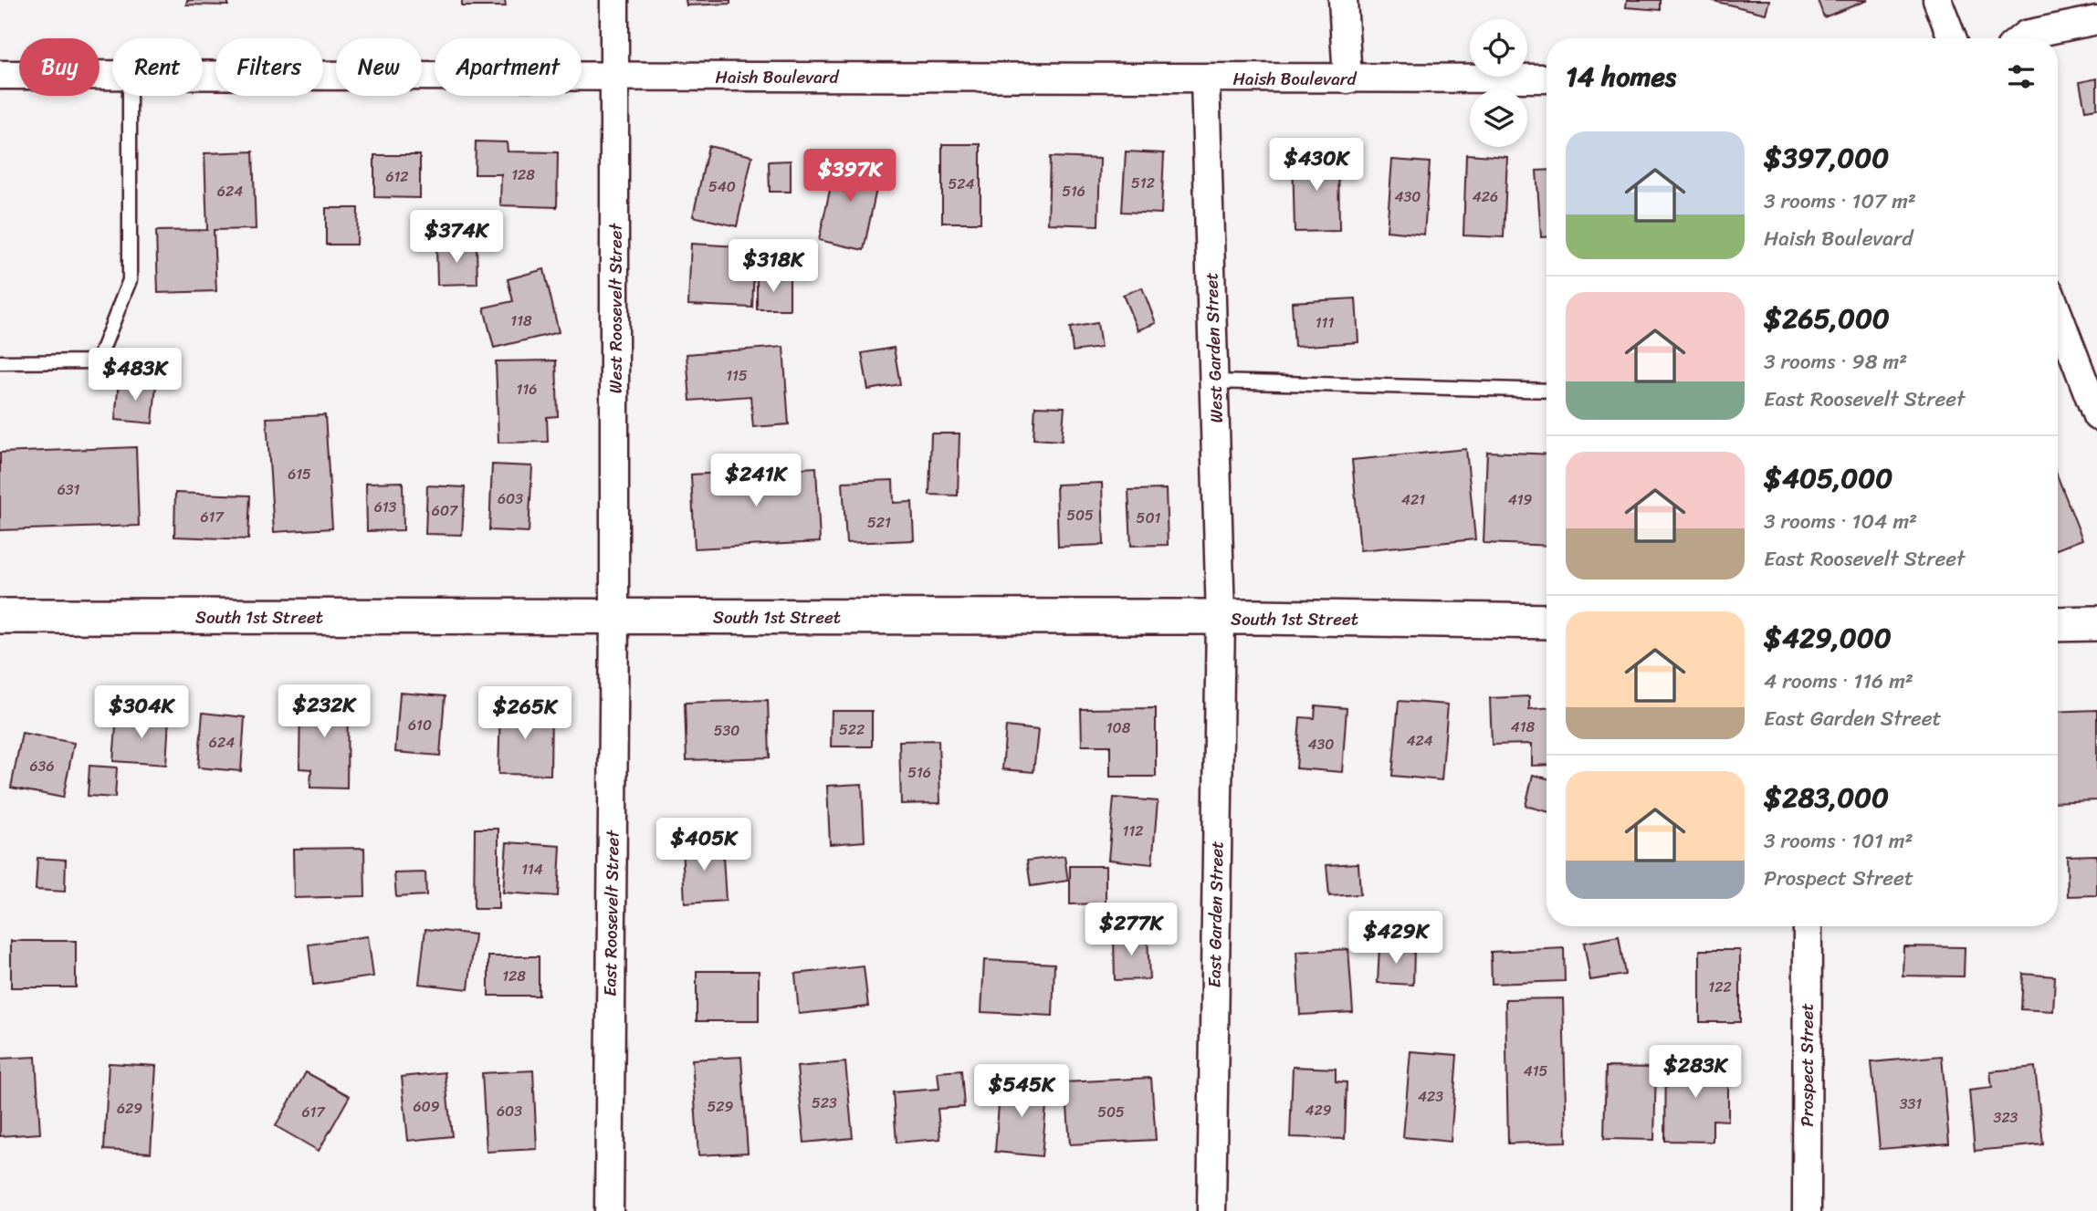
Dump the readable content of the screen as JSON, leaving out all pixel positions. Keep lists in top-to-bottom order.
{
  "streets": {
    "street": [
      "Haish Boulevard",
      "West Roosevelt Street",
      "West Garden Street",
      "South 1st Street",
      "East Roosevelt Street",
      "East Garden Street",
      "Prospect Street"
    ]
  },
  "crossings": [
    ["Haish Boulevard", "West Roosevelt Street"],
    ["Haish Boulevard", "West Garden Street"],
    ["West Roosevelt Street", "South 1st Street"],
    ["West Roosevelt Street", "East Roosevelt Street"],
    ["West Garden Street", "South 1st Street"],
    ["West Garden Street", "East Garden Street"],
    ["South 1st Street", "East Roosevelt Street"],
    ["South 1st Street", "East Garden Street"]
  ],
  "house_numbers": [
    "128",
    "612",
    "512",
    "524",
    "540",
    "624",
    "516",
    "430",
    "426",
    "118",
    "111",
    "115",
    "116",
    "615",
    "631",
    "603",
    "421",
    "419",
    "613",
    "607",
    "505",
    "617",
    "501",
    "521",
    "610",
    "418",
    "108",
    "522",
    "530",
    "424",
    "624",
    "430",
    "636",
    "516",
    "112",
    "114",
    "128",
    "122",
    "415",
    "423",
    "523",
    "331",
    "609",
    "529",
    "629",
    "429",
    "603",
    "617",
    "505",
    "323"
  ],
  "page": {
    "chip": [
      "Buy",
      "Rent",
      "Filters",
      "New",
      "Apartment"
    ],
    "heading": "14 homes",
    "list": [
      {
        "name": "$397,000",
        "note": "3 rooms · 107 m² · Haish Boulevard"
      },
      {
        "name": "$265,000",
        "note": "3 rooms · 98 m² · East Roosevelt Street"
      },
      {
        "name": "$405,000",
        "note": "3 rooms · 104 m² · East Roosevelt Street"
      },
      {
        "name": "$429,000",
        "note": "4 rooms · 116 m² · East Garden Street"
      },
      {
        "name": "$283,000",
        "note": "3 rooms · 101 m² · Prospect Street"
      }
    ],
    "price": [
      "$430K",
      "$397K",
      "$374K",
      "$318K",
      "$483K",
      "$241K",
      "$232K",
      "$304K",
      "$265K",
      "$405K",
      "$277K",
      "$429K",
      "$283K",
      "$545K"
    ]
  }
}
